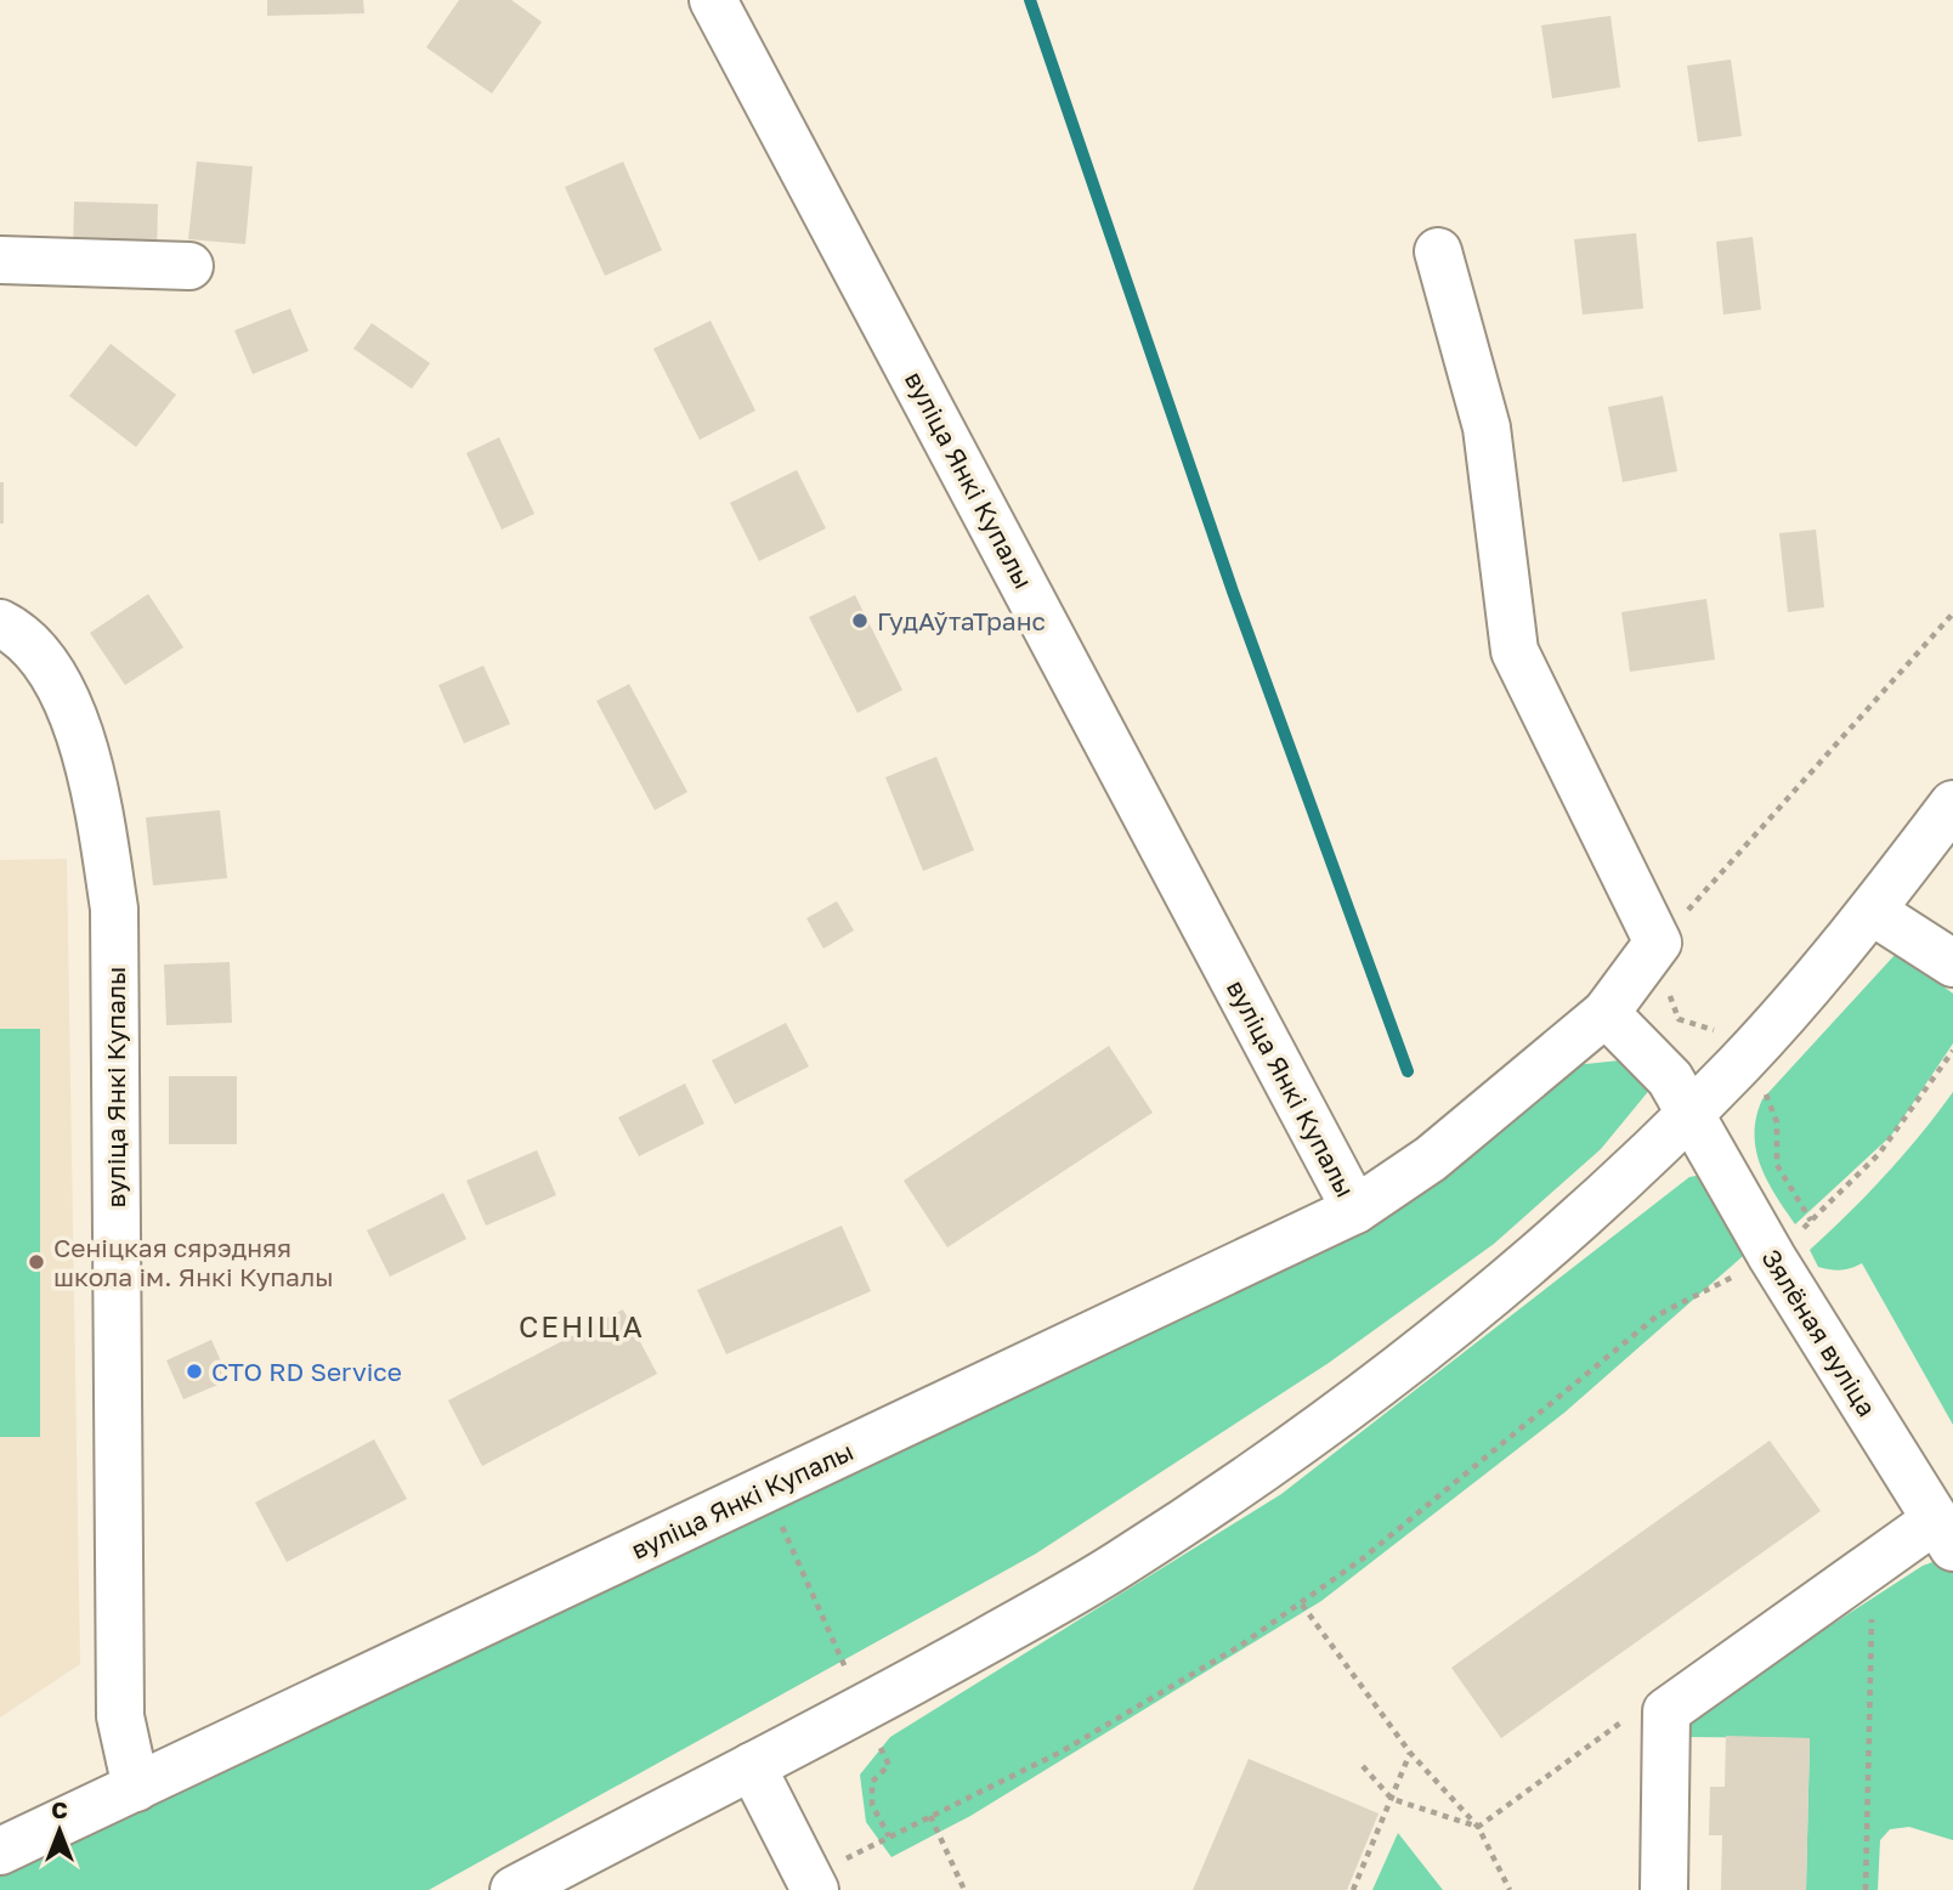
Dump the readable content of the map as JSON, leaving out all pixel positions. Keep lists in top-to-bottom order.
{
  "streets": {
    "street": ["вуліца Янкі Купалы", "Зялёная вуліца"]
  },
  "districts": ["СЕНІЦА"],
  "places": ["ГудАўтаТранс", "Сеніцкая сярэдняя школа ім. Янкі Купалы", "СТО RD Service"],
  "north": "top"
}
